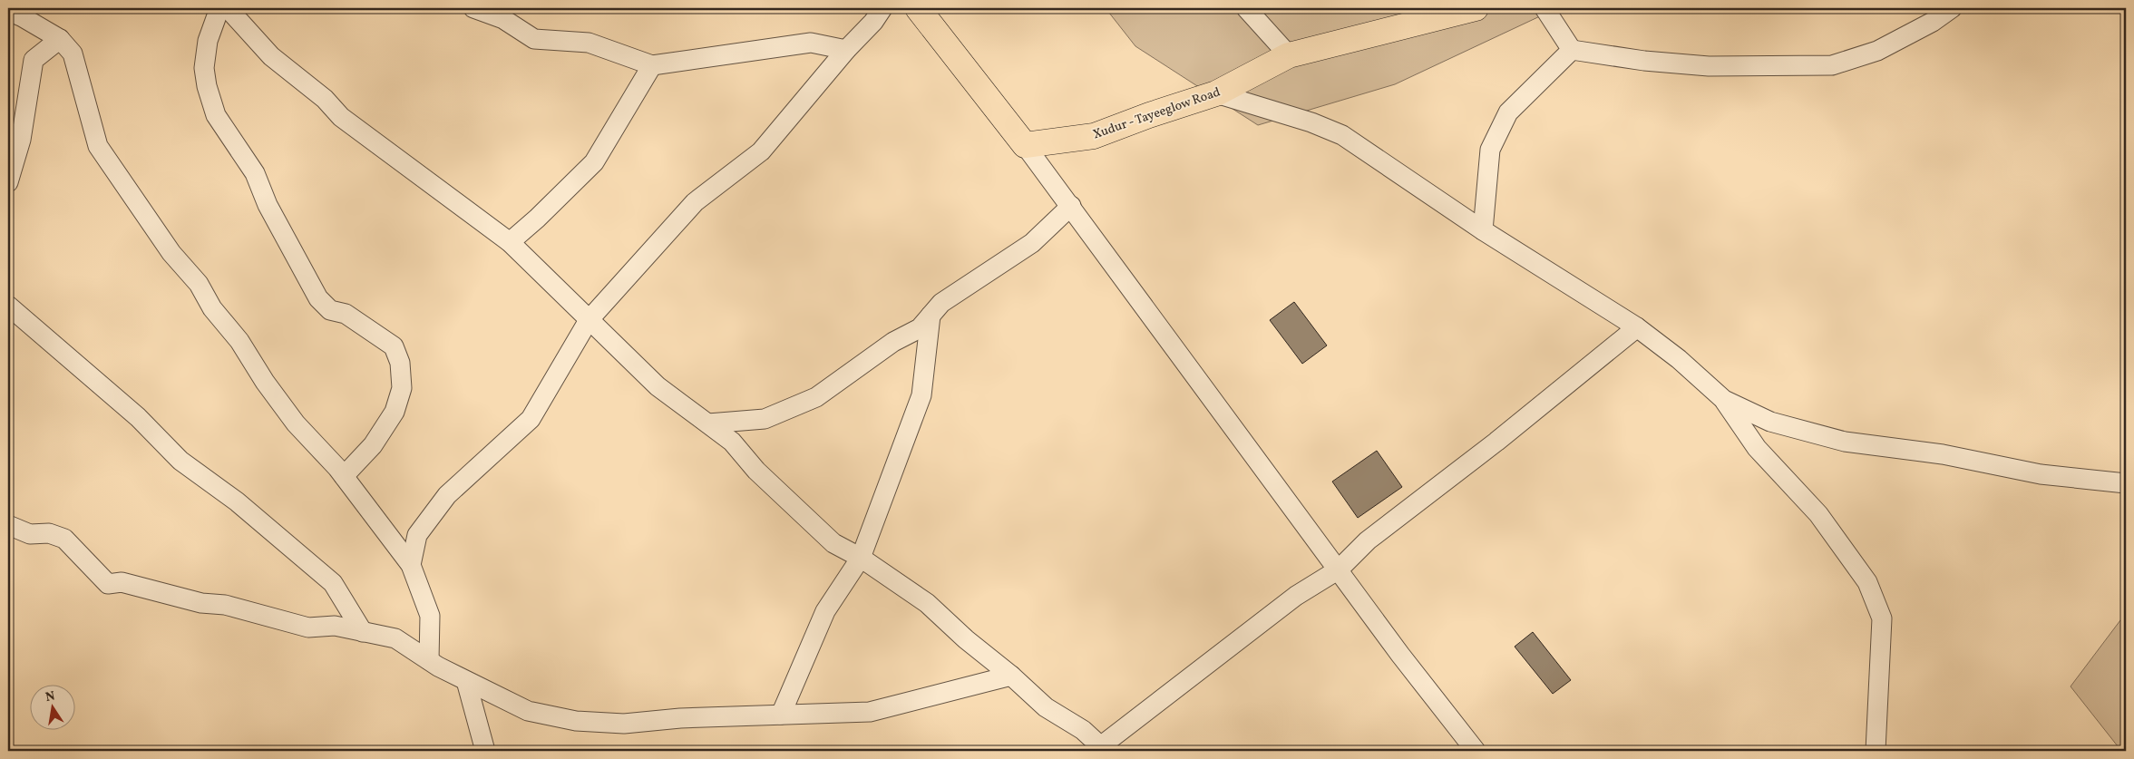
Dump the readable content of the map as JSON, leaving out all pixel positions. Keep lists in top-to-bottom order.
{
  "streets": {
    "main road": ["Xudur - Tayeeglow Road"]
  },
  "north": "top"
}
